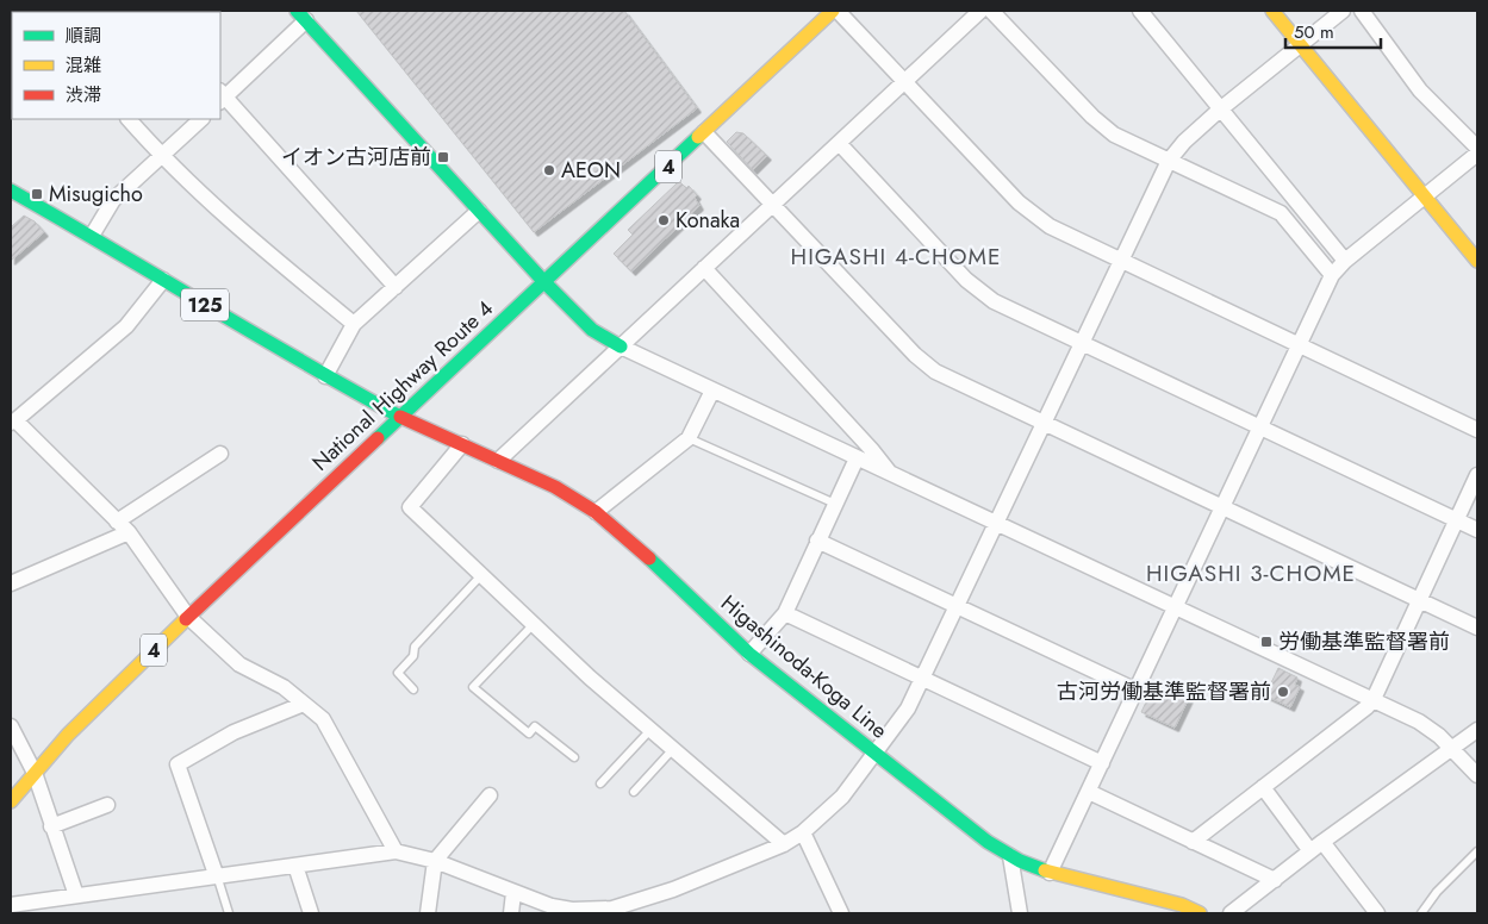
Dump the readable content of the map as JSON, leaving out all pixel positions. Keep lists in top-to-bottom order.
{
  "streets": {
    "main road": [
      "4",
      "125",
      "National Highway Route 4",
      "Higashinoda-Koga Line"
    ]
  },
  "crossings": [
    ["125", "National Highway Route 4"],
    ["125", "Higashinoda-Koga Line"],
    ["National Highway Route 4", "Higashinoda-Koga Line"]
  ],
  "districts": ["HIGASHI 4-CHOME", "HIGASHI 3-CHOME"],
  "places": {
    "transit": ["イオン古河店前", "Misugicho", "労働基準監督署前"],
    "other": ["AEON", "Konaka", "古河労働基準監督署前"]
  },
  "legend": ["順調", "混雑", "渋滞"],
  "scale_bar": "50 m"
}
